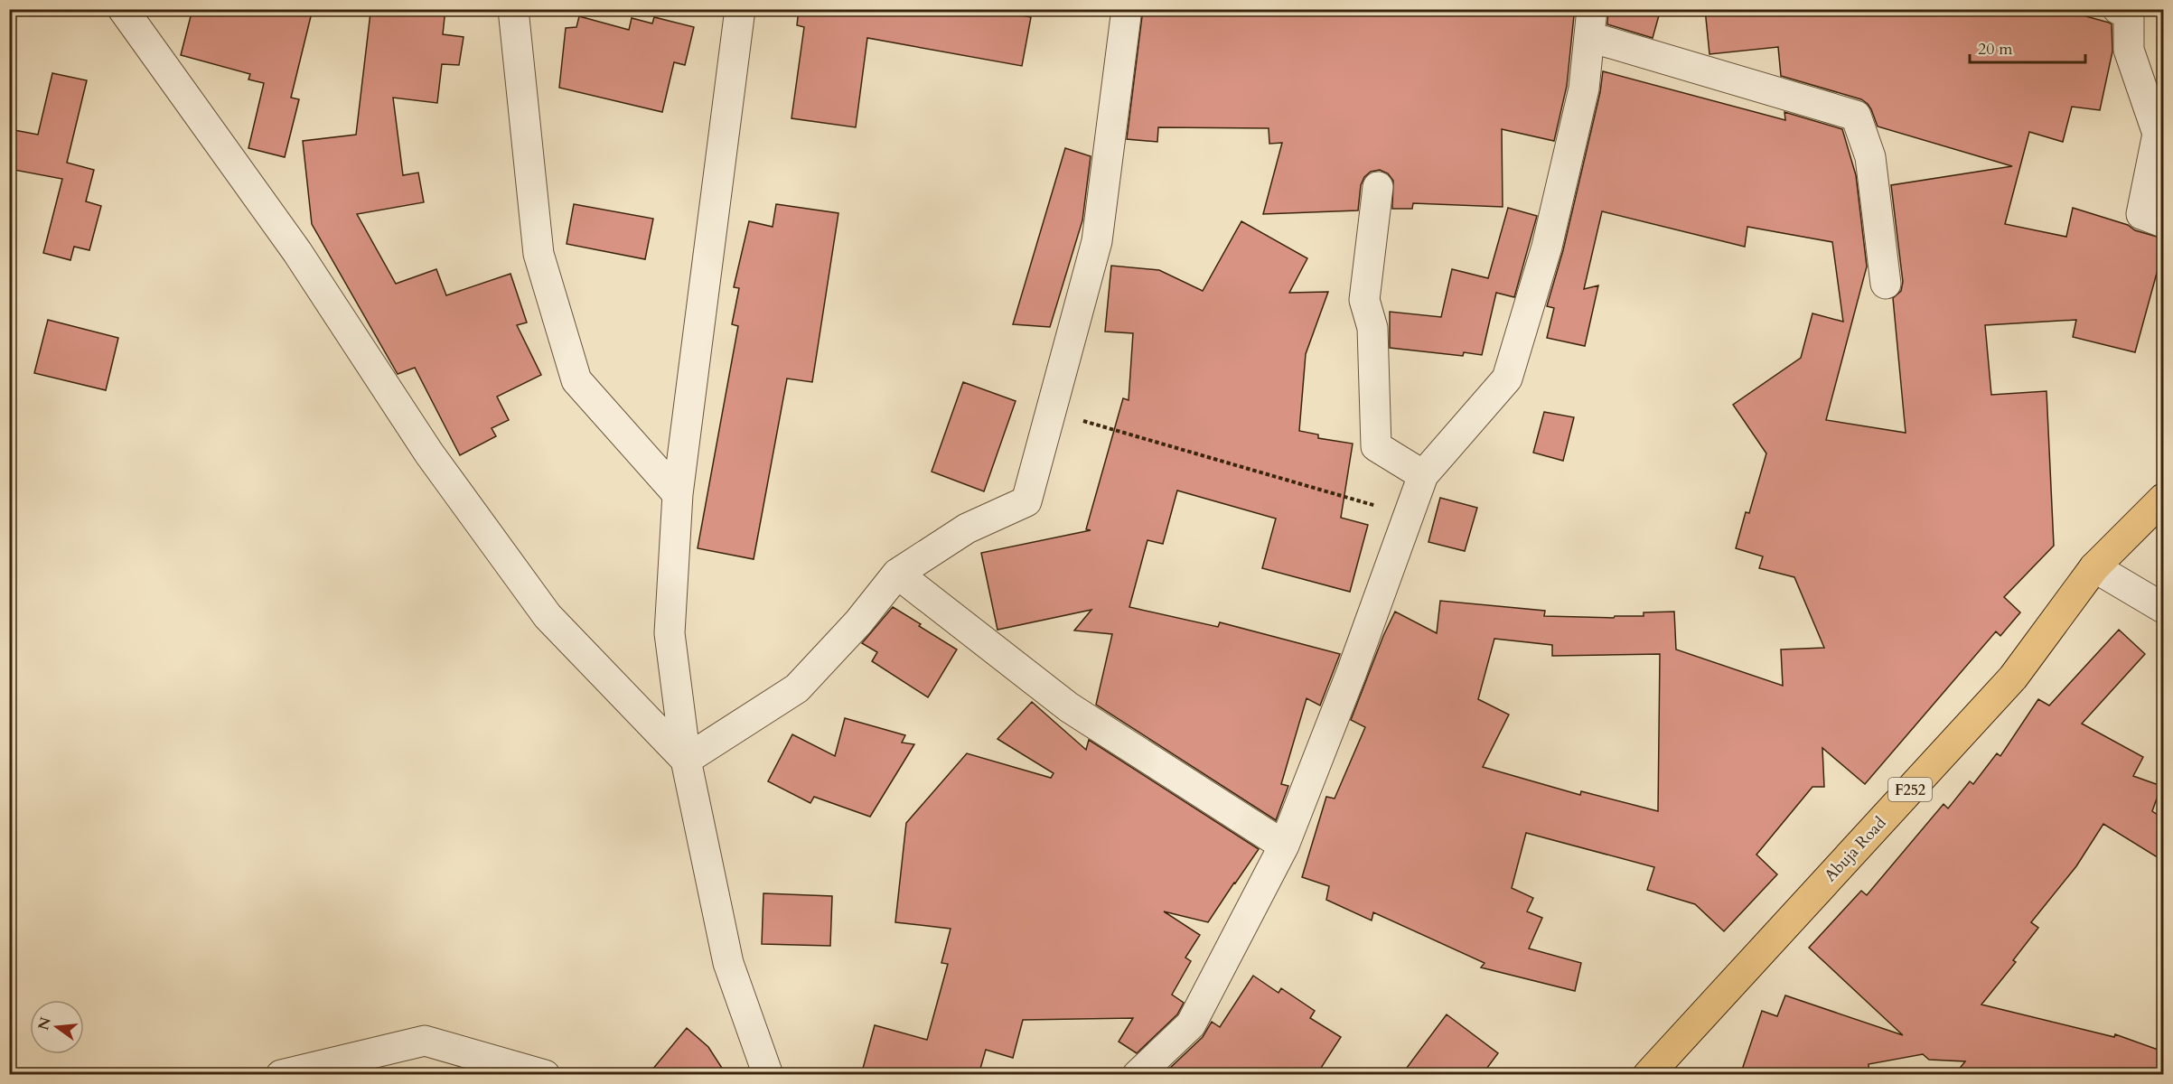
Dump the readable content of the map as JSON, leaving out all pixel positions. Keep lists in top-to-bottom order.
{
  "streets": {
    "main road": ["F252", "Abuja Road"]
  },
  "scale_bar": "20 m",
  "north": "left"
}
